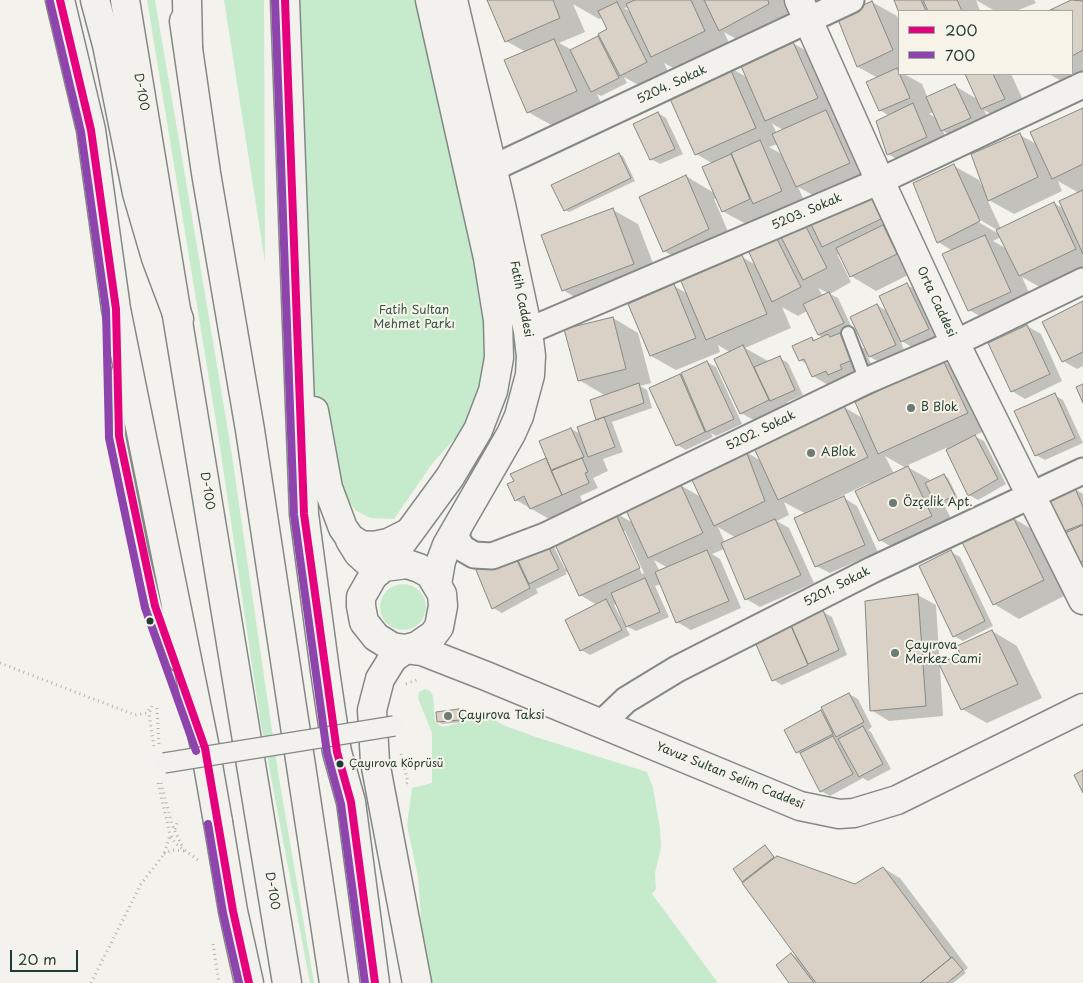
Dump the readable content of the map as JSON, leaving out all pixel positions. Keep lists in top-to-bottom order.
{
  "streets": {
    "main road": [
      "D-100",
      "Fatih Caddesi",
      "Orta Caddesi",
      "Yavuz Sultan Selim Caddesi"
    ],
    "street": [
      "5204. Sokak",
      "5203. Sokak",
      "5202. Sokak",
      "5201. Sokak"
    ]
  },
  "crossings": [
    ["5204. Sokak", "Fatih Caddesi"],
    ["5204. Sokak", "Orta Caddesi"],
    ["5203. Sokak", "Fatih Caddesi"],
    ["5203. Sokak", "Orta Caddesi"],
    ["Fatih Caddesi", "5202. Sokak"],
    ["Fatih Caddesi", "Yavuz Sultan Selim Caddesi"],
    ["Orta Caddesi", "5202. Sokak"],
    ["Orta Caddesi", "5201. Sokak"],
    ["5202. Sokak", "Yavuz Sultan Selim Caddesi"],
    ["5201. Sokak", "Yavuz Sultan Selim Caddesi"]
  ],
  "parks": ["Fatih Sultan Mehmet Parkı"],
  "places": [
    "B Blok",
    "ABlok",
    "Özçelik Apt.",
    "Çayırova Merkez Cami",
    "Çayırova Taksi",
    "Çayırova Köprüsü"
  ],
  "lines": ["transit line 200", "transit line 700"],
  "legend": ["200", "700"],
  "scale_bar": "20 m"
}
